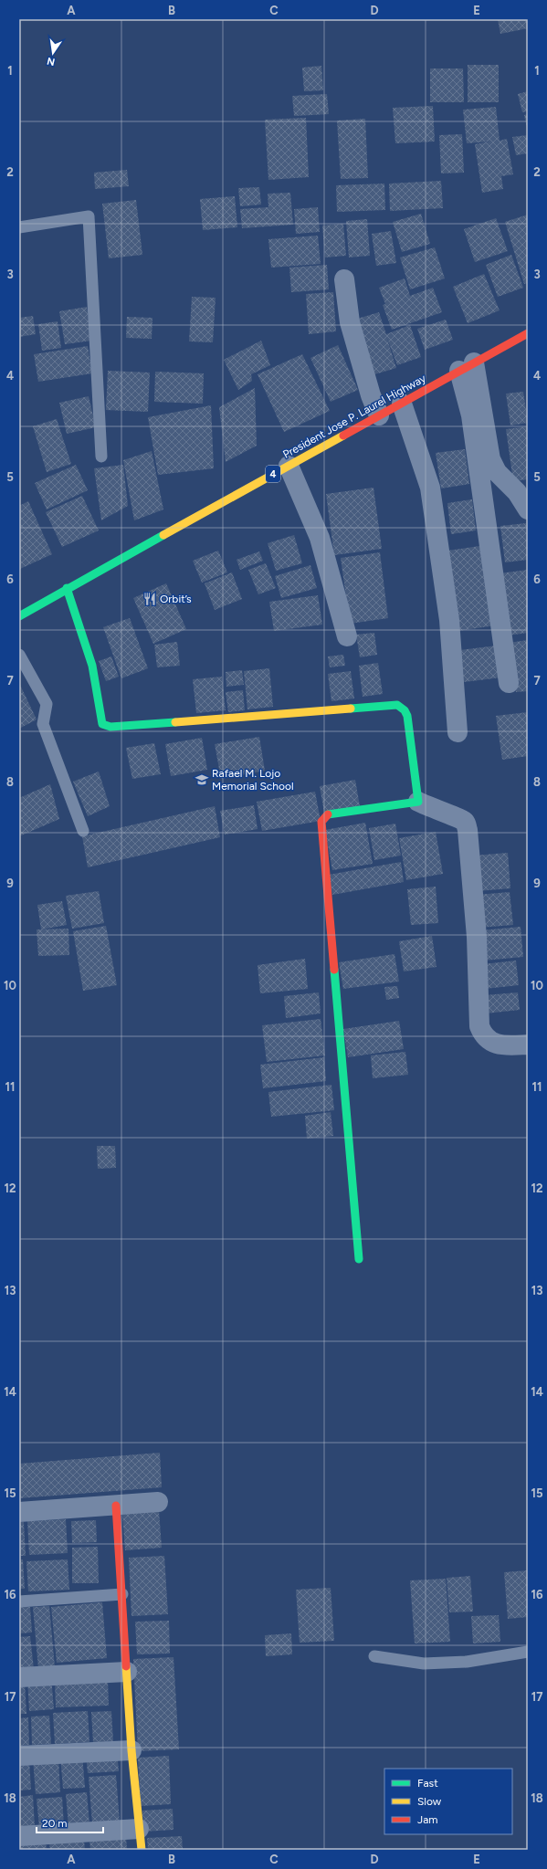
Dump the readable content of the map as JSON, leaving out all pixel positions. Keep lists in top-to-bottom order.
{
  "streets": {
    "main road": ["President Jose P. Laurel Highway", "4"]
  },
  "places": {
    "restaurant": ["Orbit’s"],
    "school or university": ["Rafael M. Lojo Memorial School"]
  },
  "legend": ["Fast", "Slow", "Jam"],
  "scale_bar": "20 m",
  "north": "bottom",
  "grid": {
    "columns": [
      "A",
      "B",
      "C",
      "D",
      "E"
    ],
    "rows": [
      "1",
      "2",
      "3",
      "4",
      "5",
      "6",
      "7",
      "8",
      "9",
      "10",
      "11",
      "12",
      "13",
      "14",
      "15",
      "16",
      "17",
      "18"
    ]
  }
}
